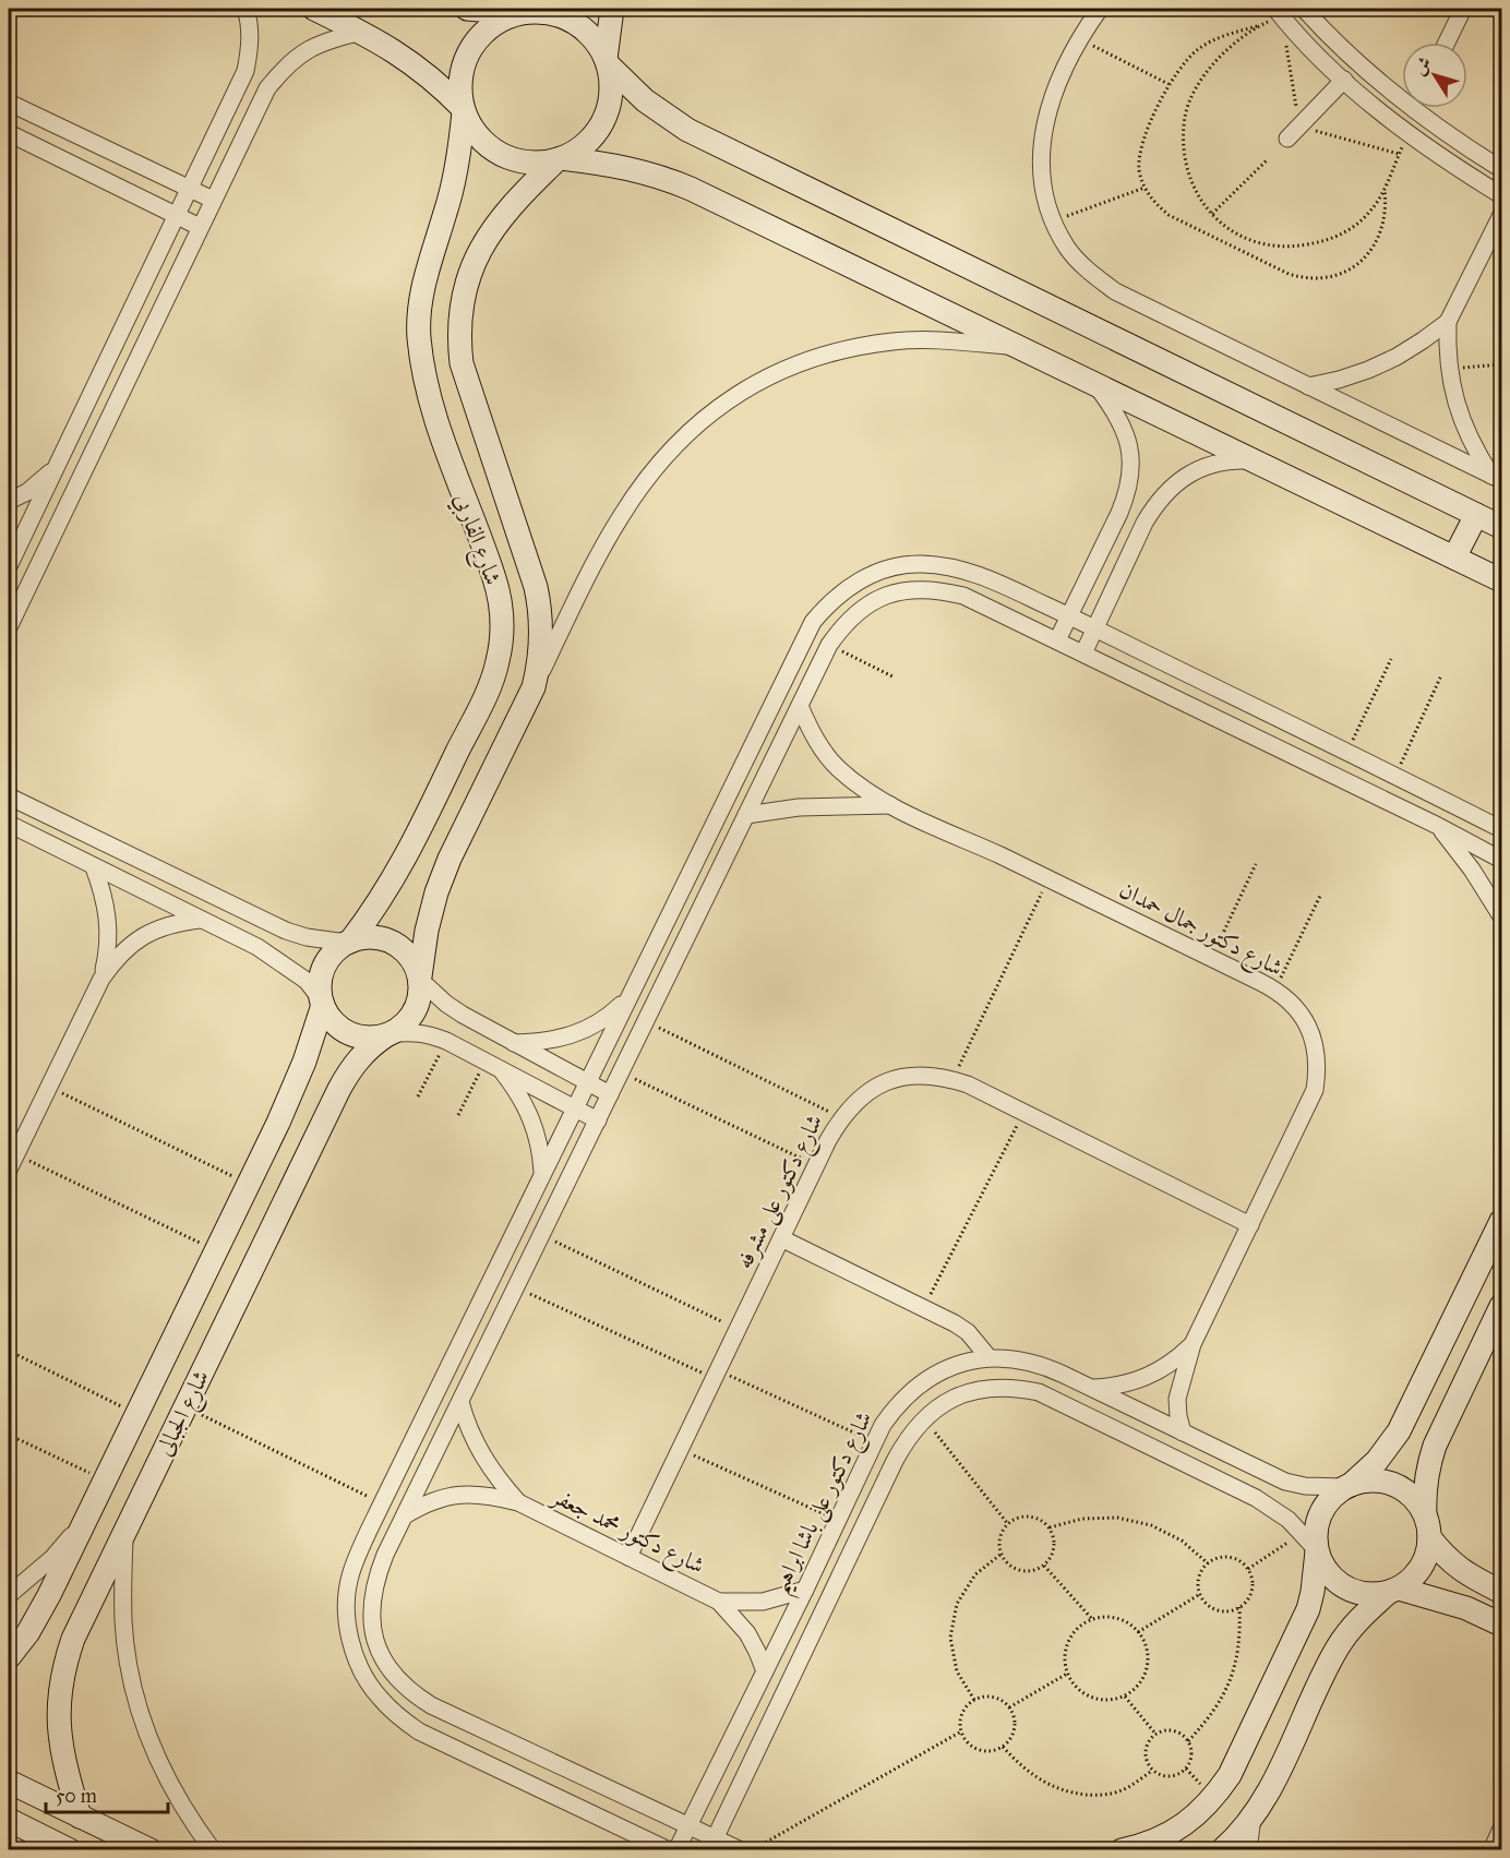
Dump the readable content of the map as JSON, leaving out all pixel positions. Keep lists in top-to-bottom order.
{
  "streets": {
    "street": [
      "شارع الفاربي",
      "شارع دكتور جمال حمدان",
      "شارع دكتور على مشرفه",
      "شارع الجبالى",
      "شارع دكتور على باشا ابراهيم",
      "شارع دكتور محمد جعفر"
    ]
  },
  "crossings": [
    ["شارع الفاربي", "شارع الجبالى"],
    ["شارع دكتور جمال حمدان", "شارع دكتور على مشرفه"],
    ["شارع دكتور جمال حمدان", "شارع دكتور على باشا ابراهيم"],
    ["شارع دكتور على مشرفه", "شارع دكتور محمد جعفر"],
    ["شارع دكتور على باشا ابراهيم", "شارع دكتور محمد جعفر"]
  ],
  "scale_bar": "50 m",
  "north": "top left"
}
